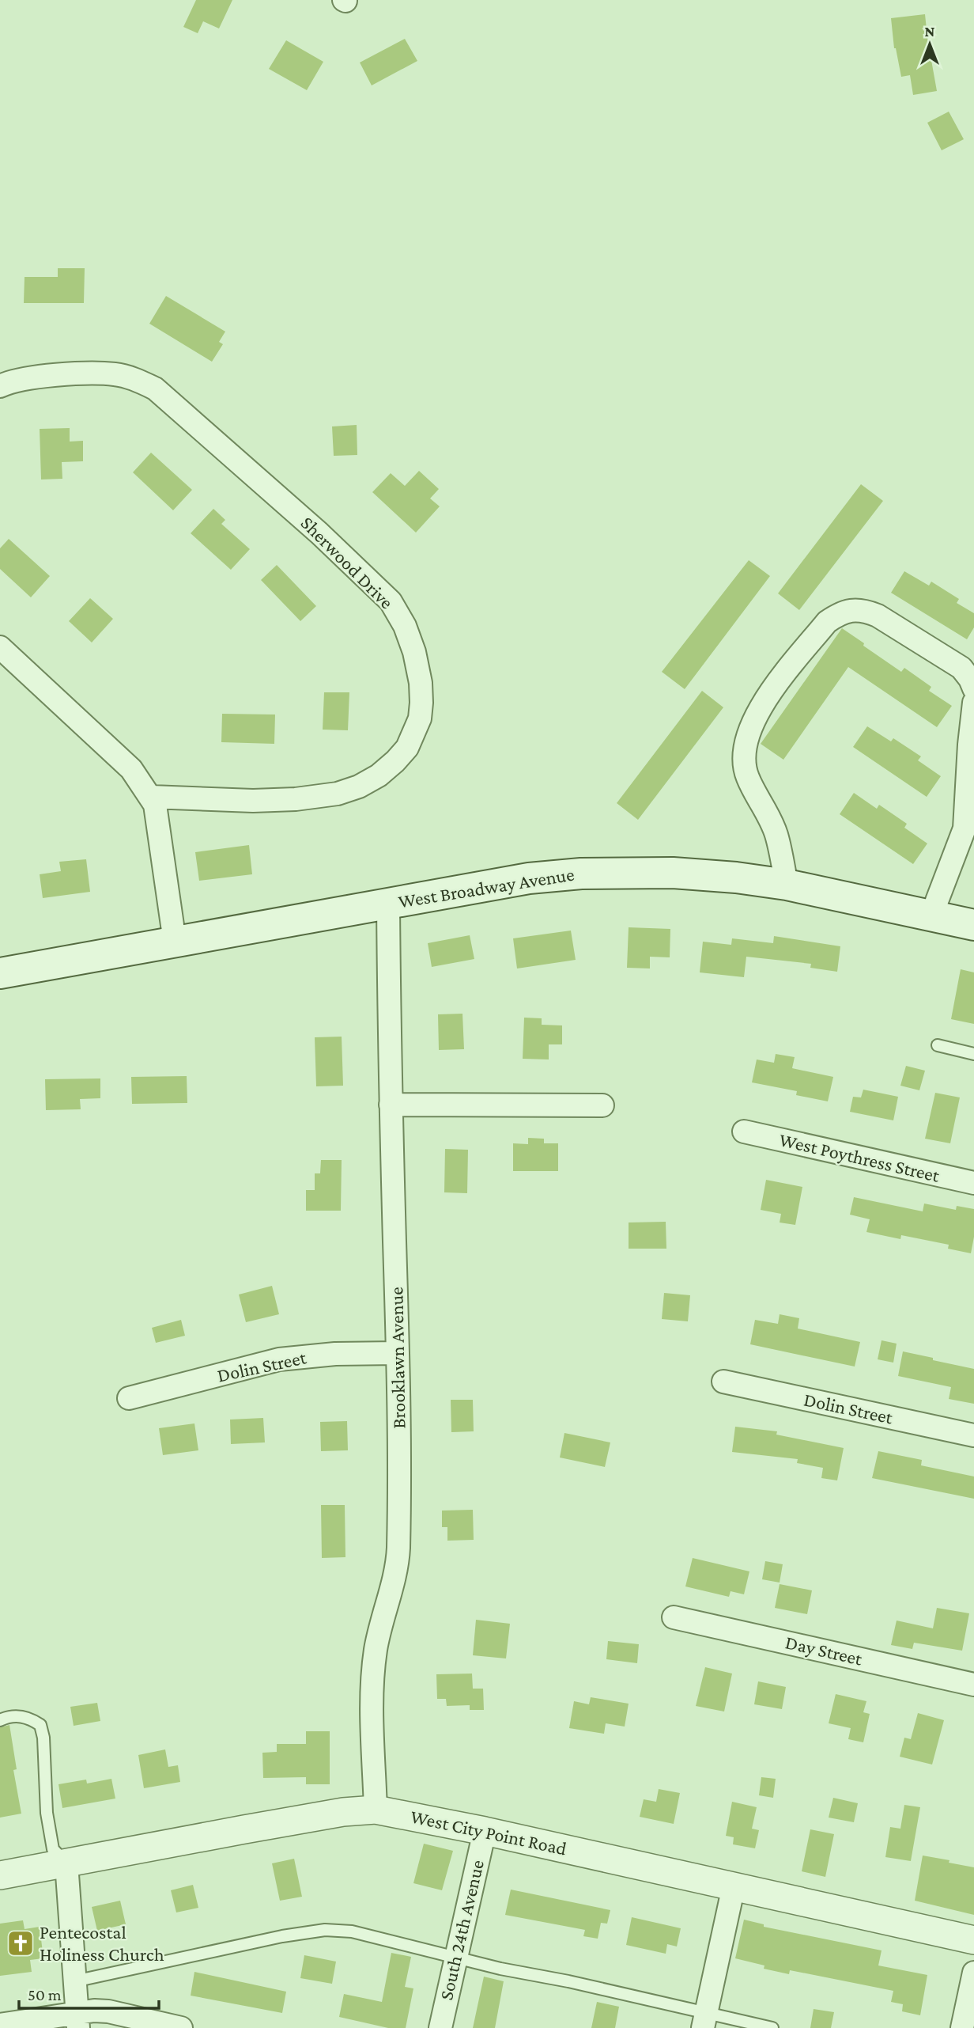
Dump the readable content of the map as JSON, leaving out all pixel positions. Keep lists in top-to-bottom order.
{
  "streets": {
    "main road": ["West Broadway Avenue"],
    "street": [
      "Sherwood Drive",
      "West Poythress Street",
      "Brooklawn Avenue",
      "Dolin Street",
      "Day Street",
      "West City Point Road",
      "South 24th Avenue"
    ]
  },
  "crossings": [
    ["West Broadway Avenue", "Brooklawn Avenue"],
    ["Brooklawn Avenue", "Dolin Street"],
    ["Brooklawn Avenue", "West City Point Road"],
    ["West City Point Road", "South 24th Avenue"]
  ],
  "places": {
    "church": ["Pentecostal Holiness Church"]
  },
  "scale_bar": "50 m",
  "north": "top"
}
